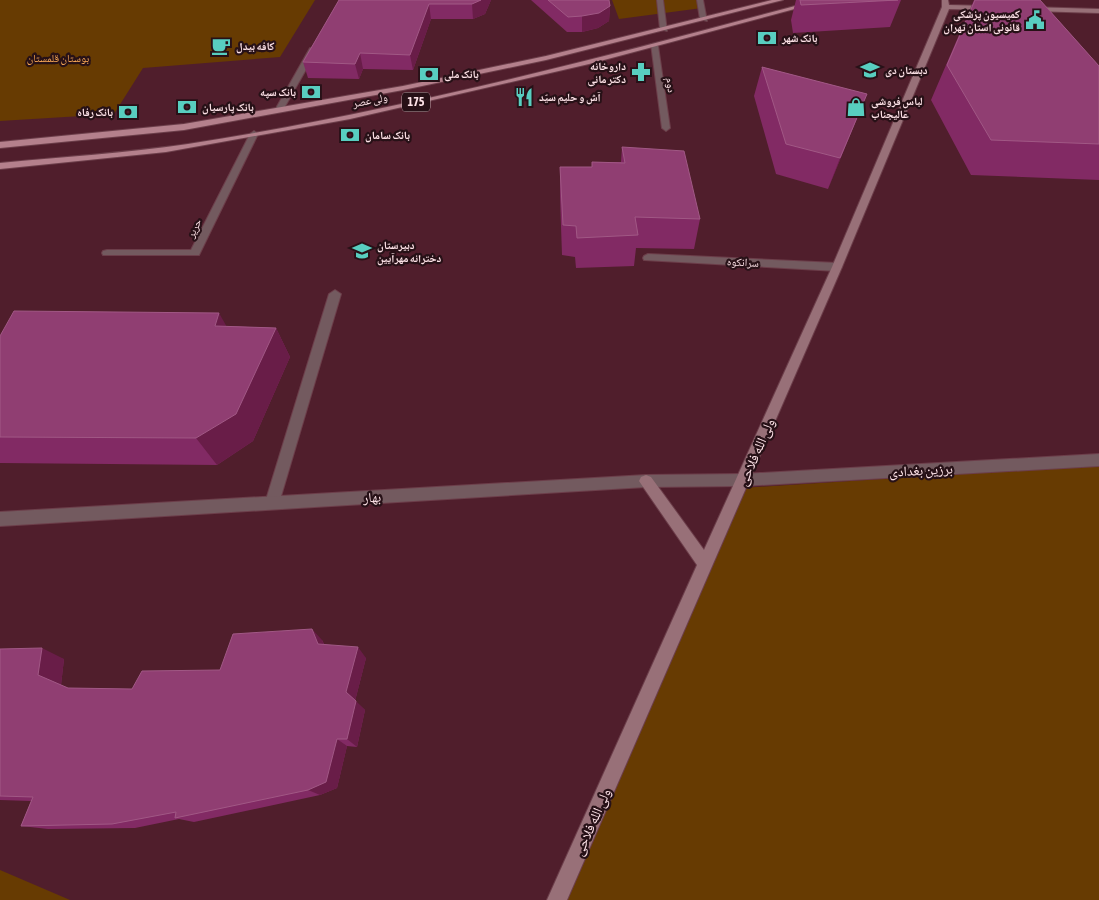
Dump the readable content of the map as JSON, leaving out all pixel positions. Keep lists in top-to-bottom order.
{
  "streets": {
    "main road": ["ولی عصر", "175", "ولی‌ الله فلاحی"],
    "street": [
      "دوم",
      "حریر",
      "سرانکوه",
      "برزین بغدادی",
      "بهار"
    ]
  },
  "crossings": [
    ["دوم", "ولی عصر"],
    ["ولی عصر", "حریر"],
    ["سرانکوه", "ولی‌ الله فلاحی"],
    ["ولی‌ الله فلاحی", "برزین بغدادی"],
    ["ولی‌ الله فلاحی", "بهار"],
    ["برزین بغدادی", "بهار"]
  ],
  "parks": ["بوستان قلمستان"],
  "places": {
    "public building": ["کمیسیون پزشکی قانونی استان تهران"],
    "bank": [
      "بانک شهر",
      "بانک ملی",
      "بانک سپه",
      "بانک پارسیان",
      "بانک رفاه",
      "بانک سامان"
    ],
    "cafe": ["کافه بیدل"],
    "school or university": ["دبستان دی", "دبیرستان دخترانه مهرآیین"],
    "pharmacy": ["داروخانه دکتر مانی"],
    "restaurant": ["آش و حلیم سیّد"],
    "shop": ["لباس فروشی عالیجناب"]
  }
}
